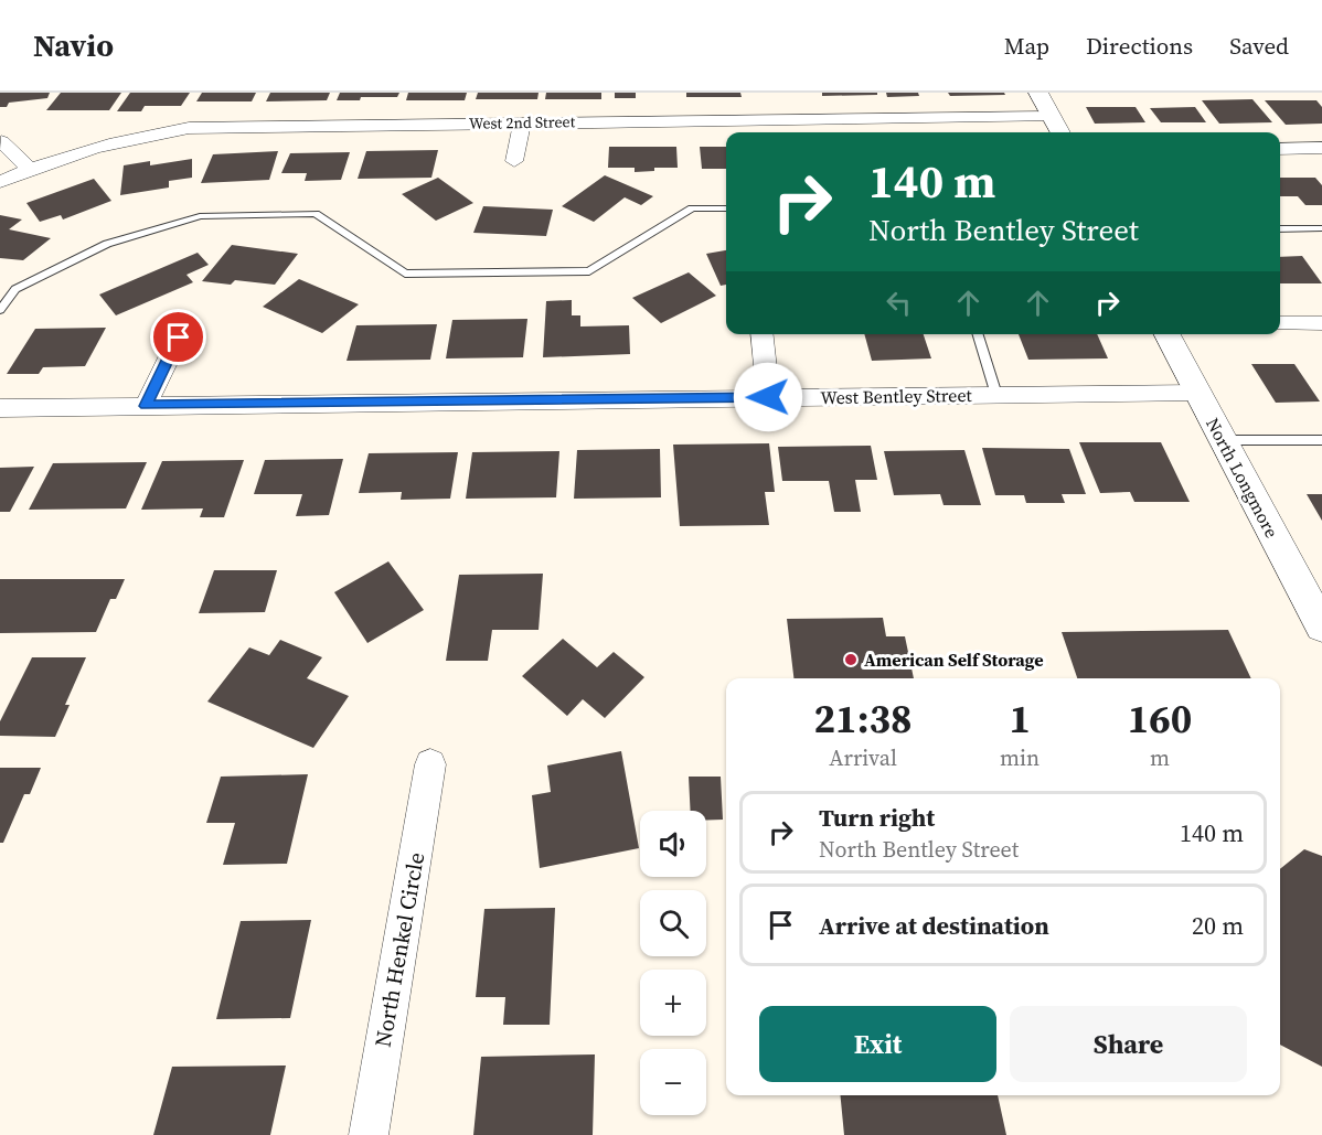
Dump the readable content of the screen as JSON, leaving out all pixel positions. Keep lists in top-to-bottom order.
{
  "streets": {
    "street": [
      "West 2nd Street",
      "West Bentley Street",
      "North Longmore",
      "North Henkel Circle"
    ]
  },
  "crossings": [
    ["West Bentley Street", "North Longmore"]
  ],
  "places": ["American Self Storage"],
  "page": {
    "header": "Navio",
    "nav": ["Map", "Directions", "Saved"],
    "turn": ["140 m", "North Bentley Street"],
    "eta": [
      "21:38",
      "Arrival",
      "1",
      "min",
      "160",
      "m"
    ],
    "list": [
      {
        "name": "Turn right",
        "note": "North Bentley Street",
        "value": "140 m"
      },
      {
        "name": "Arrive at destination",
        "value": "20 m"
      }
    ],
    "map_buttons": ["+", "−"],
    "buttons": ["Exit", "Share"]
  }
}
